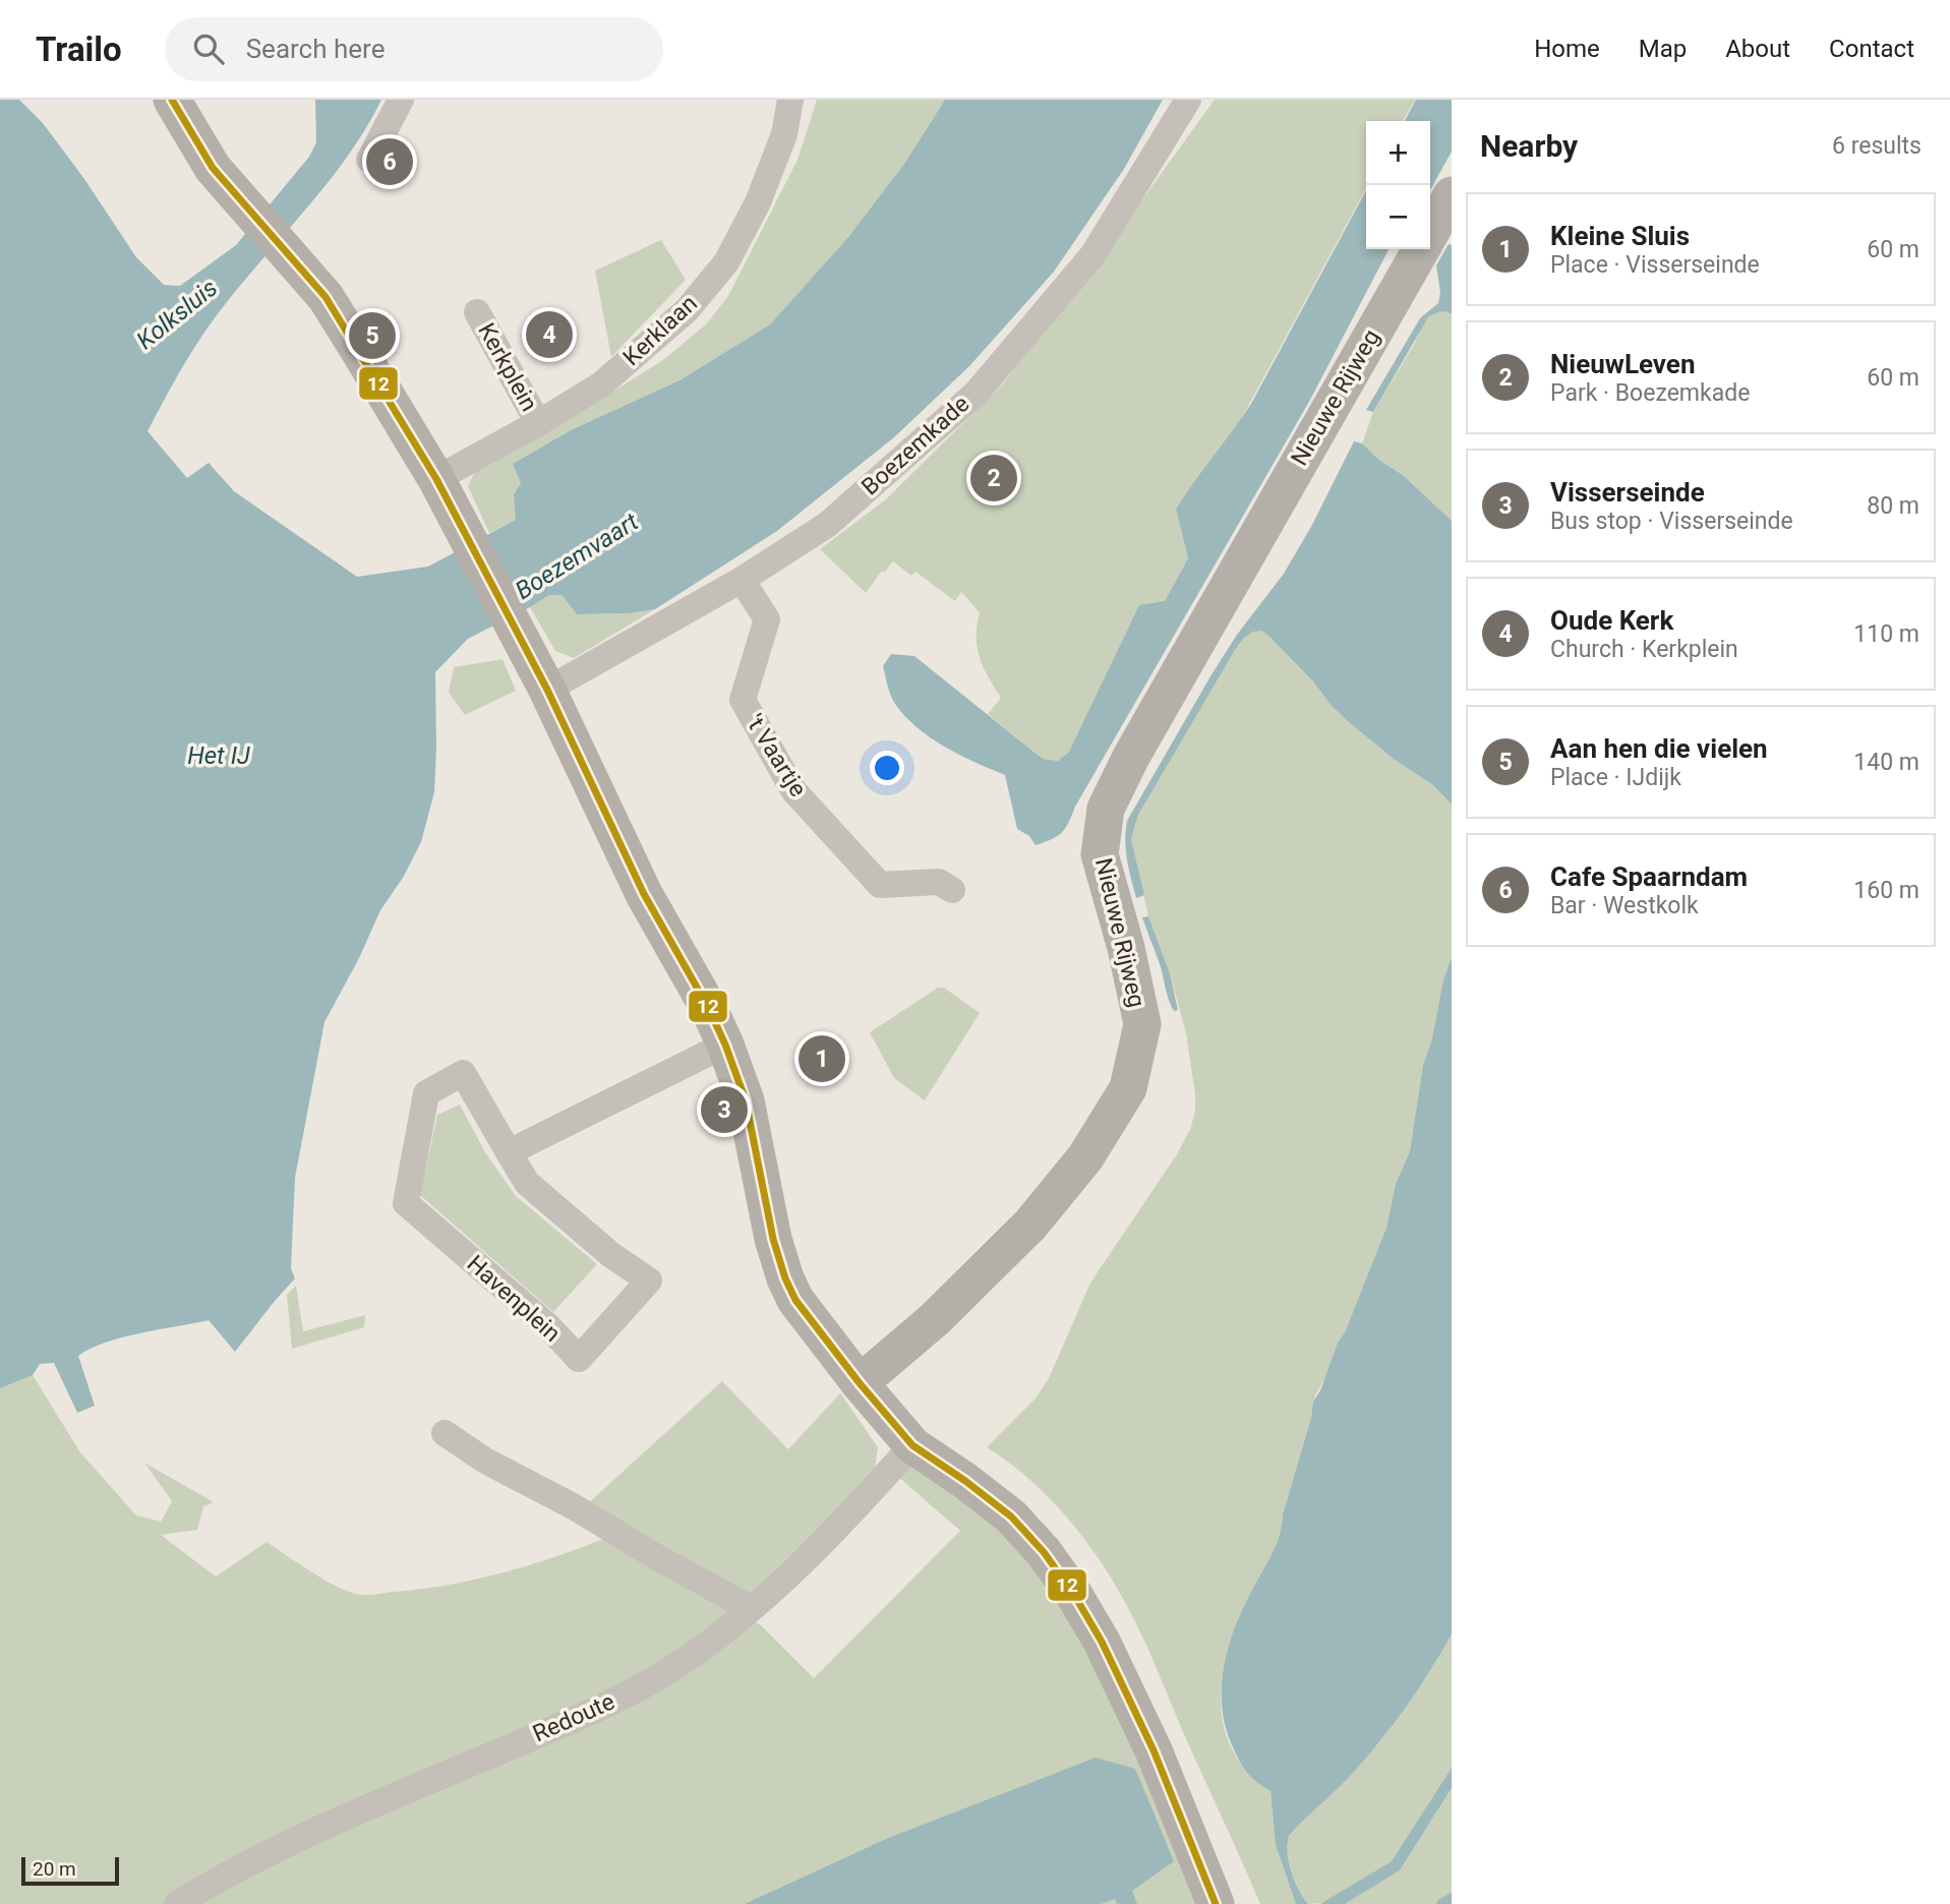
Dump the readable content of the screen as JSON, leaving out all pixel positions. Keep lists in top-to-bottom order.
{
  "streets": {
    "street": [
      "Kerklaan",
      "Kerkplein",
      "Nieuwe Rijweg",
      "Boezemkade",
      "'t Vaartje",
      "Havenplein",
      "Redoute"
    ]
  },
  "crossings": [
    ["Kerklaan", "Kerkplein"],
    ["Boezemkade", "'t Vaartje"]
  ],
  "water": ["Kolksluis", "Boezemvaart", "Het IJ"],
  "lines": ["transit line 12"],
  "scale_bar": "20 m",
  "page": {
    "header": "Trailo",
    "search": "Search here",
    "nav": [
      "Home",
      "Map",
      "About",
      "Contact"
    ],
    "heading": ["Nearby", "6 results"],
    "map_buttons": ["+", "−"],
    "pins": [
      "6",
      "4",
      "5",
      "2",
      "1",
      "3"
    ],
    "list": [
      {
        "mark": "1",
        "name": "Kleine Sluis",
        "note": "Place · Visserseinde",
        "value": "60 m"
      },
      {
        "mark": "2",
        "name": "NieuwLeven",
        "note": "Park · Boezemkade",
        "value": "60 m"
      },
      {
        "mark": "3",
        "name": "Visserseinde",
        "note": "Bus stop · Visserseinde",
        "value": "80 m"
      },
      {
        "mark": "4",
        "name": "Oude Kerk",
        "note": "Church · Kerkplein",
        "value": "110 m"
      },
      {
        "mark": "5",
        "name": "Aan hen die vielen",
        "note": "Place · IJdijk",
        "value": "140 m"
      },
      {
        "mark": "6",
        "name": "Cafe Spaarndam",
        "note": "Bar · Westkolk",
        "value": "160 m"
      }
    ],
    "scale": "20 m"
  }
}
